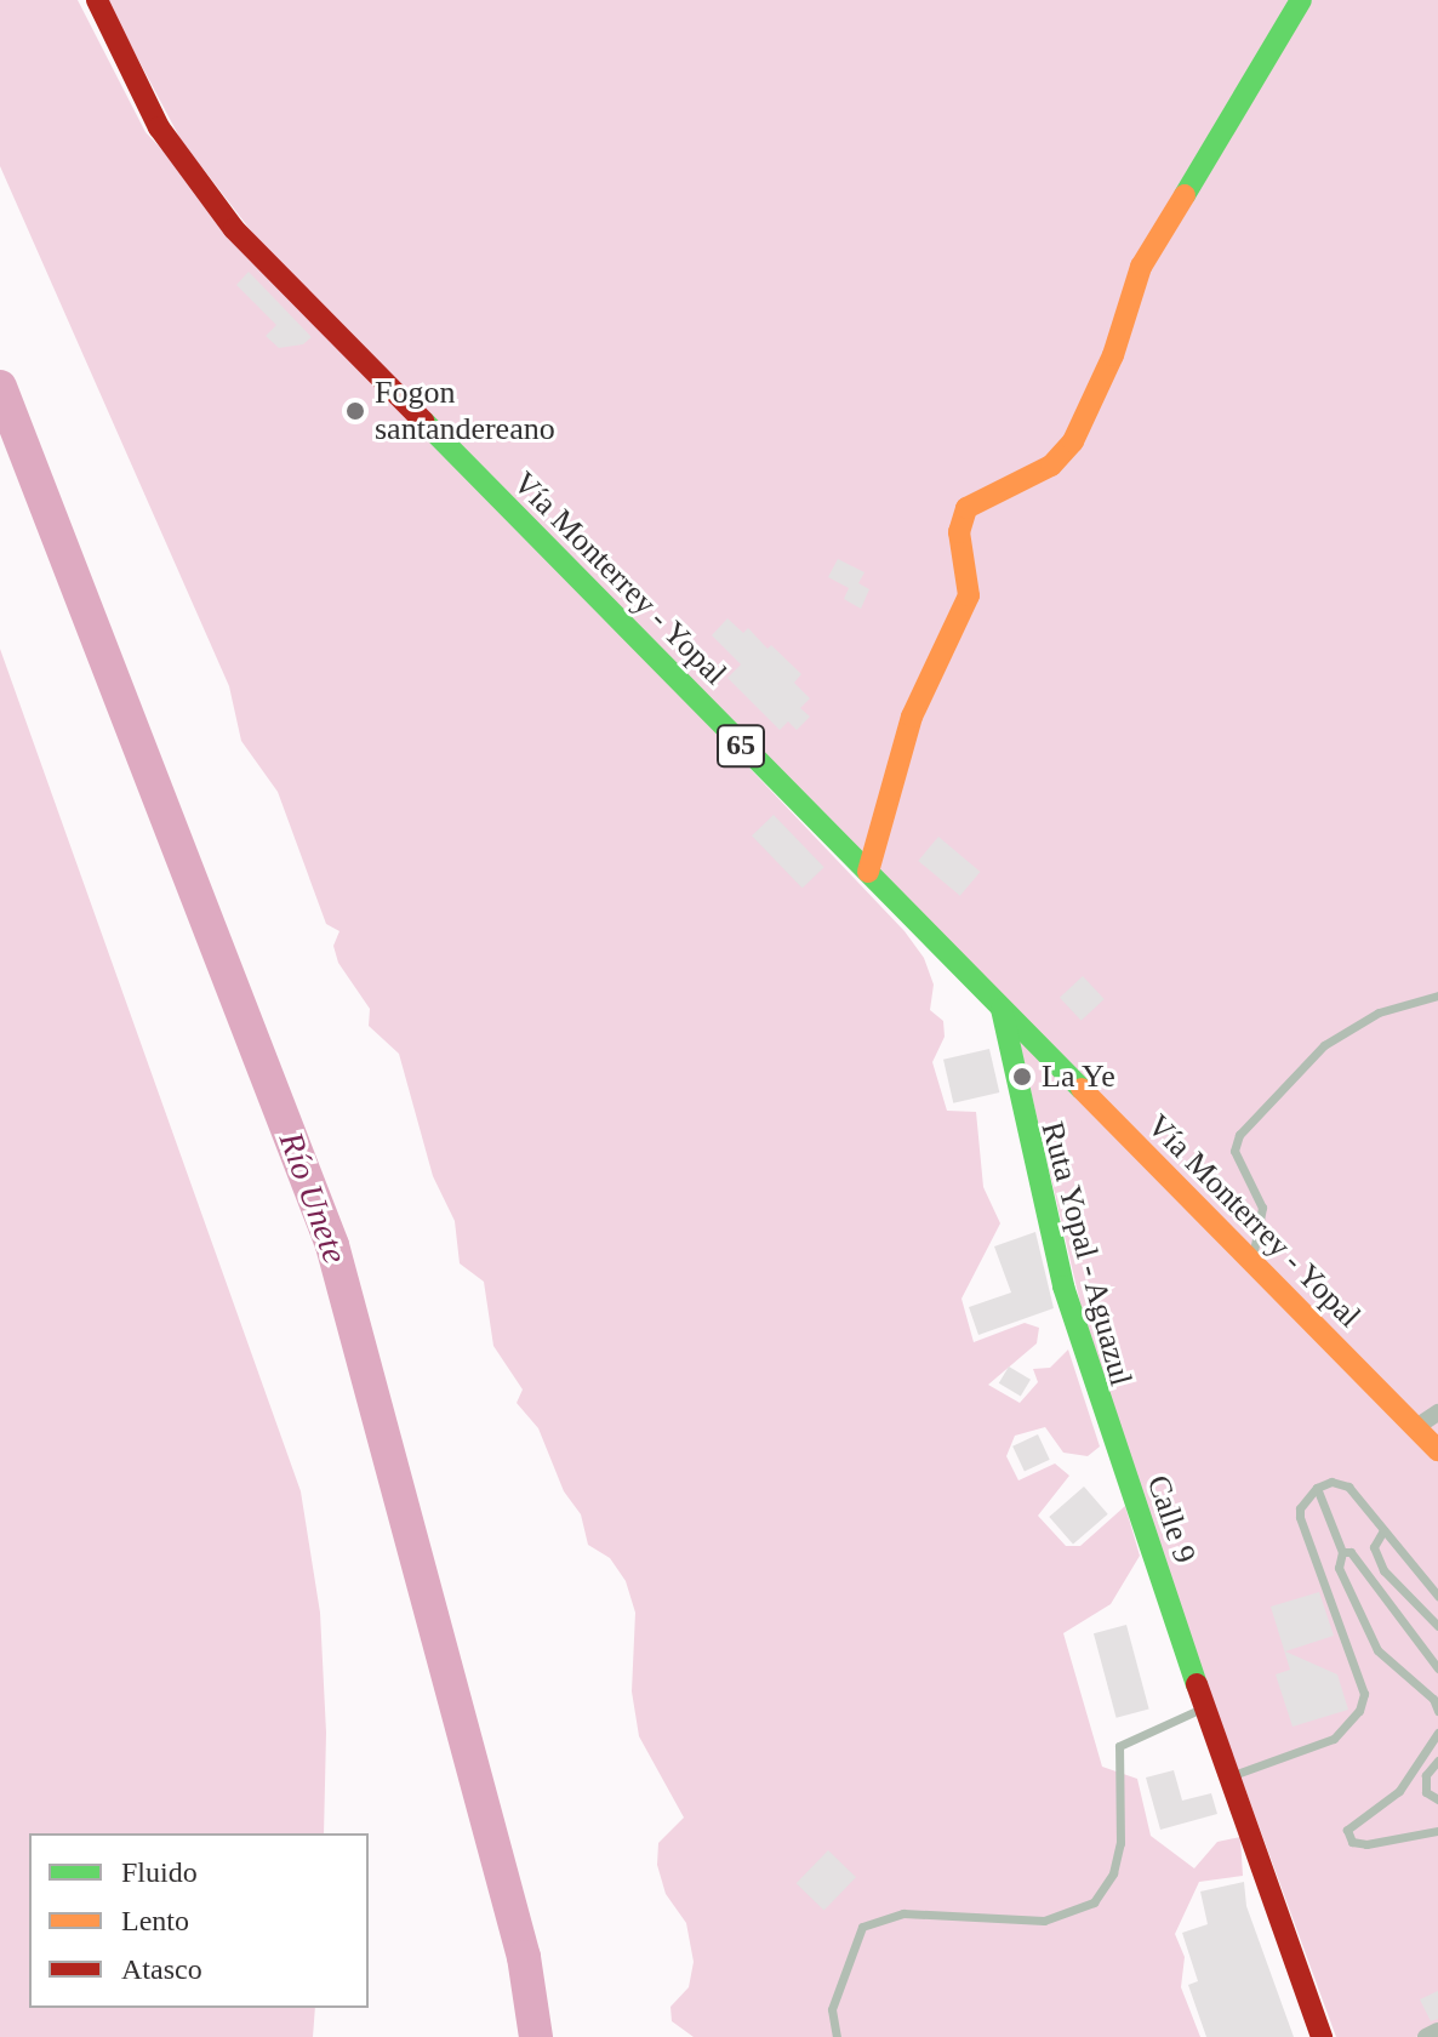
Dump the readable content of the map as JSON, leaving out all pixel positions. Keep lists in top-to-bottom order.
{
  "streets": {
    "main road": ["Vía Monterrey - Yopal", "65"],
    "lane": ["Ruta Yopal - Aguazul"]
  },
  "crossings": [
    ["Vía Monterrey - Yopal", "Ruta Yopal - Aguazul"]
  ],
  "water": ["Río Unete"],
  "places": ["Fogon santandereano", "La Ye"],
  "legend": ["Fluido", "Lento", "Atasco"]
}
